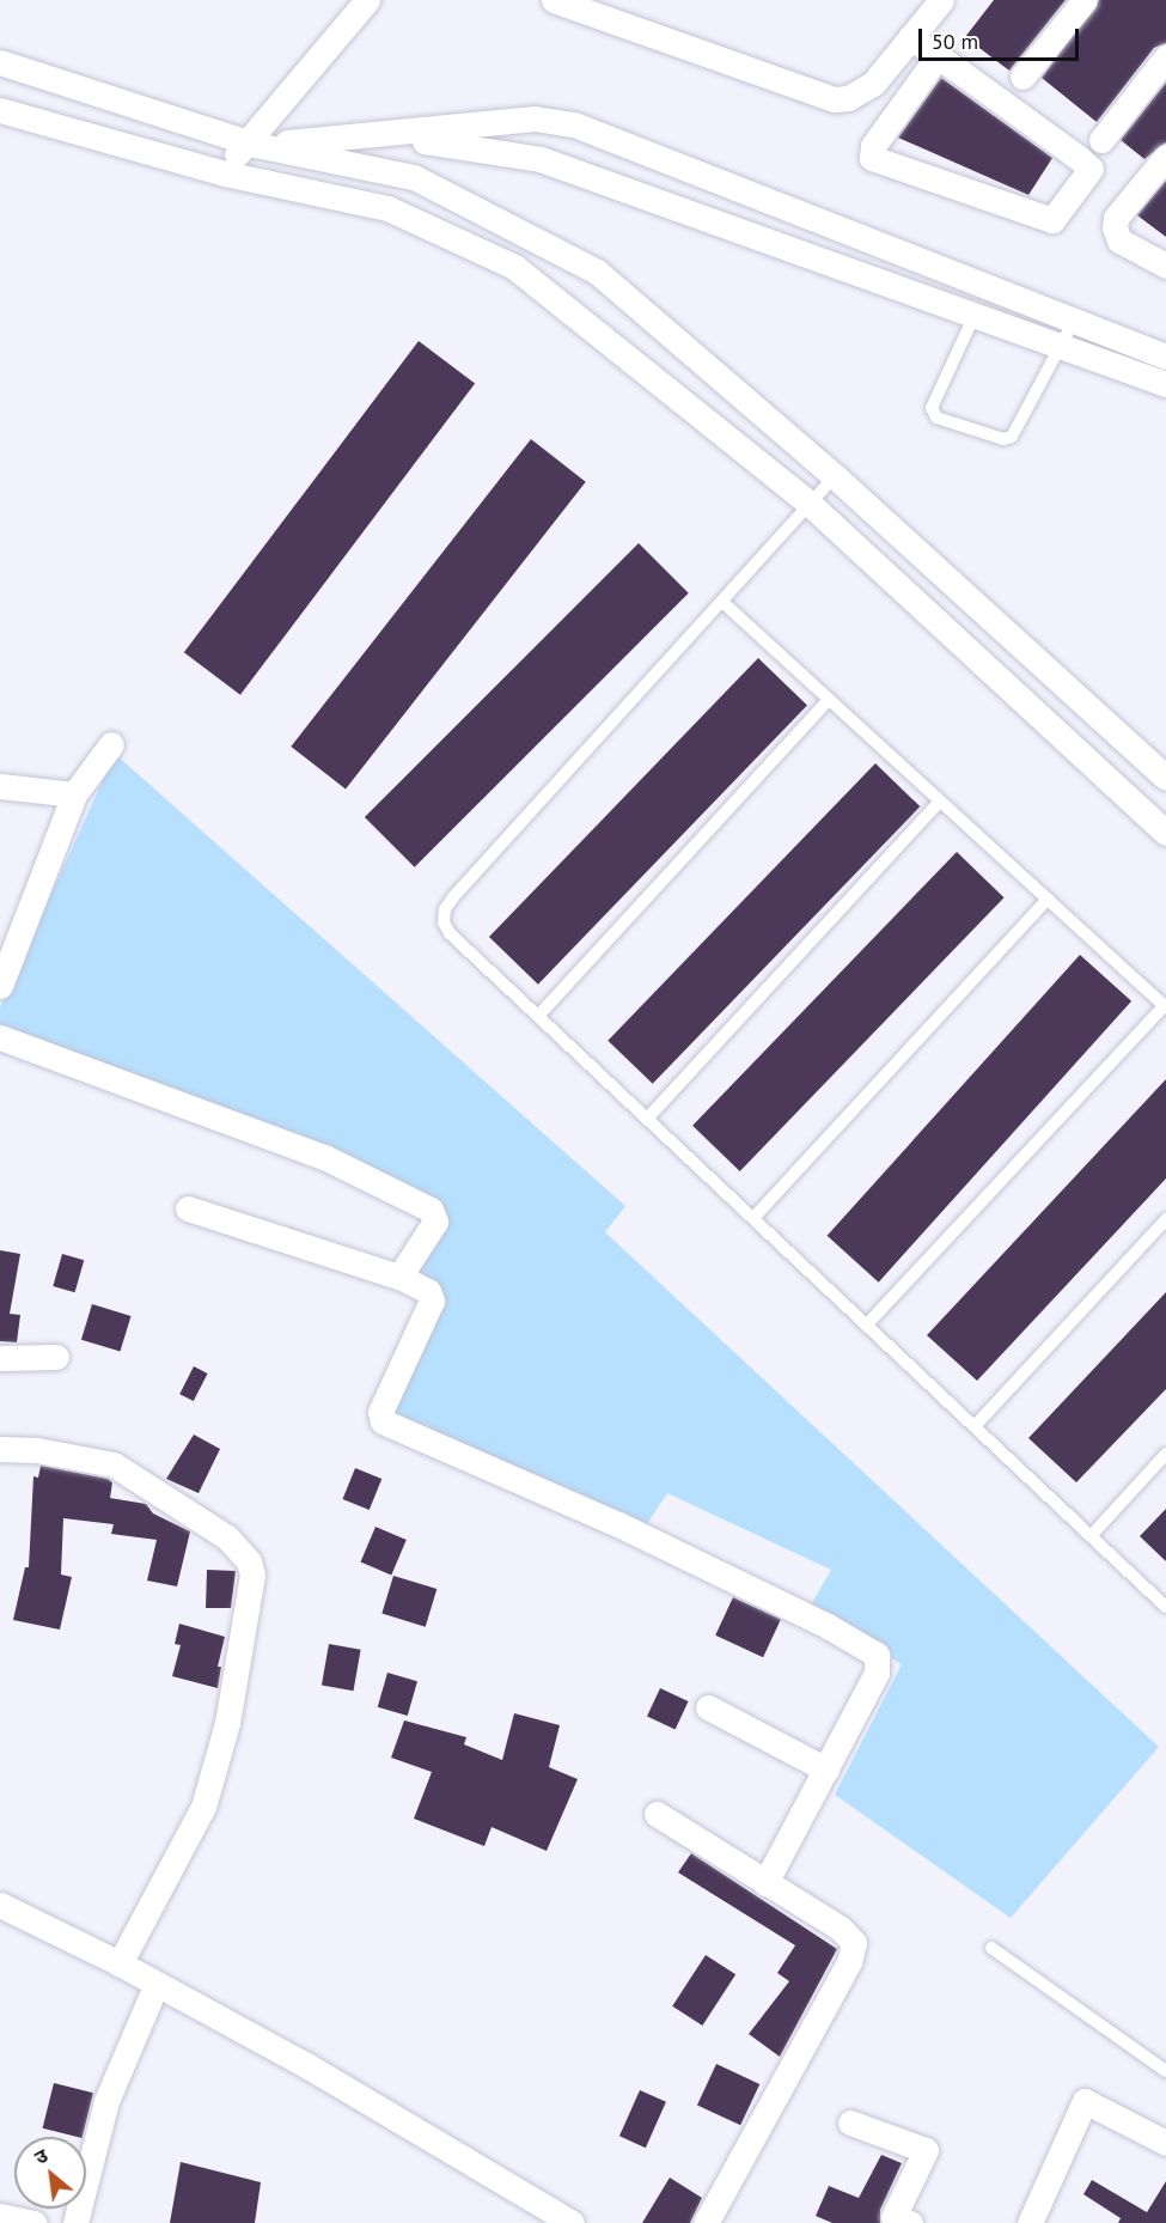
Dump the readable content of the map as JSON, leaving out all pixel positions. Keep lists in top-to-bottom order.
{
  "scale_bar": "50 m",
  "north": "top left"
}
